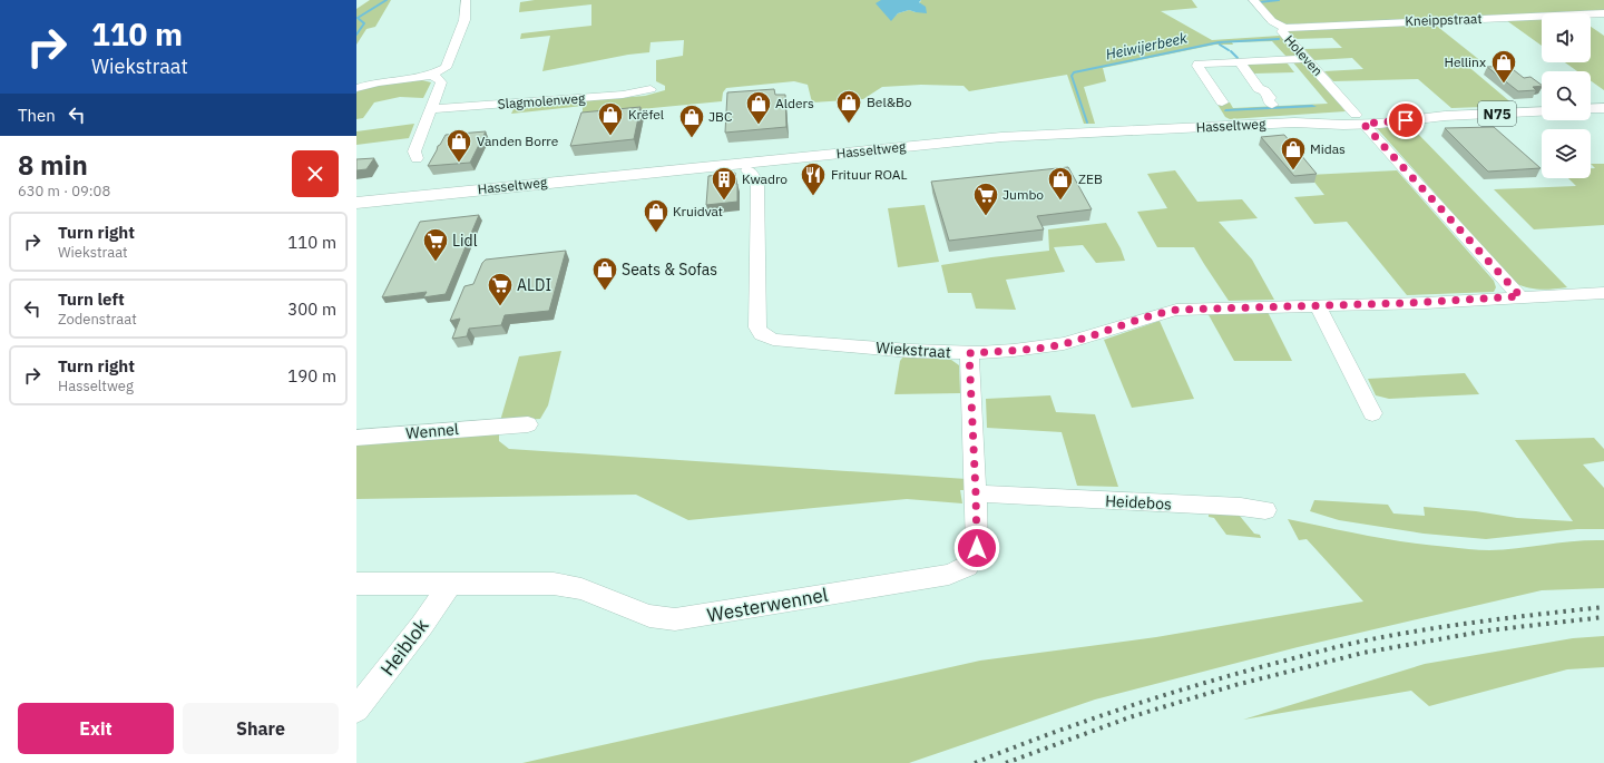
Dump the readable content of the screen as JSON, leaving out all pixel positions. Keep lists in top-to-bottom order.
{
  "streets": {
    "main road": ["N75", "Hasseltweg"],
    "street": [
      "Kneippstraat",
      "Holeven",
      "Slagmolenweg",
      "Wiekstraat",
      "Wennel",
      "Heidebos",
      "Westerwennel",
      "Heiblok"
    ]
  },
  "crossings": [
    ["Kneippstraat", "Holeven"],
    ["Holeven", "Hasseltweg"],
    ["Holeven", "Wiekstraat"],
    ["Wiekstraat", "Westerwennel"],
    ["Heidebos", "Westerwennel"],
    ["Westerwennel", "Heiblok"]
  ],
  "water": ["Heiwijerbeek"],
  "places": {
    "shop": [
      "Hellinx",
      "Bel&Bo",
      "Alders",
      "Krëfel",
      "JBC",
      "Vanden Borre",
      "Midas",
      "ZEB",
      "Kruidvat",
      "Seats & Sofas"
    ],
    "restaurant": ["Frituur ROAL"],
    "building": ["Kwadro"],
    "supermarket": ["Jumbo", "Lidl", "ALDI"]
  },
  "page": {
    "turn": ["110 m", "Wiekstraat"],
    "then": "Then",
    "heading": ["8 min", "630 m · 09:08"],
    "list": [
      {
        "name": "Turn right",
        "note": "Wiekstraat",
        "value": "110 m"
      },
      {
        "name": "Turn left",
        "note": "Zodenstraat",
        "value": "300 m"
      },
      {
        "name": "Turn right",
        "note": "Hasseltweg",
        "value": "190 m"
      }
    ],
    "buttons": ["Exit", "Share"]
  }
}
